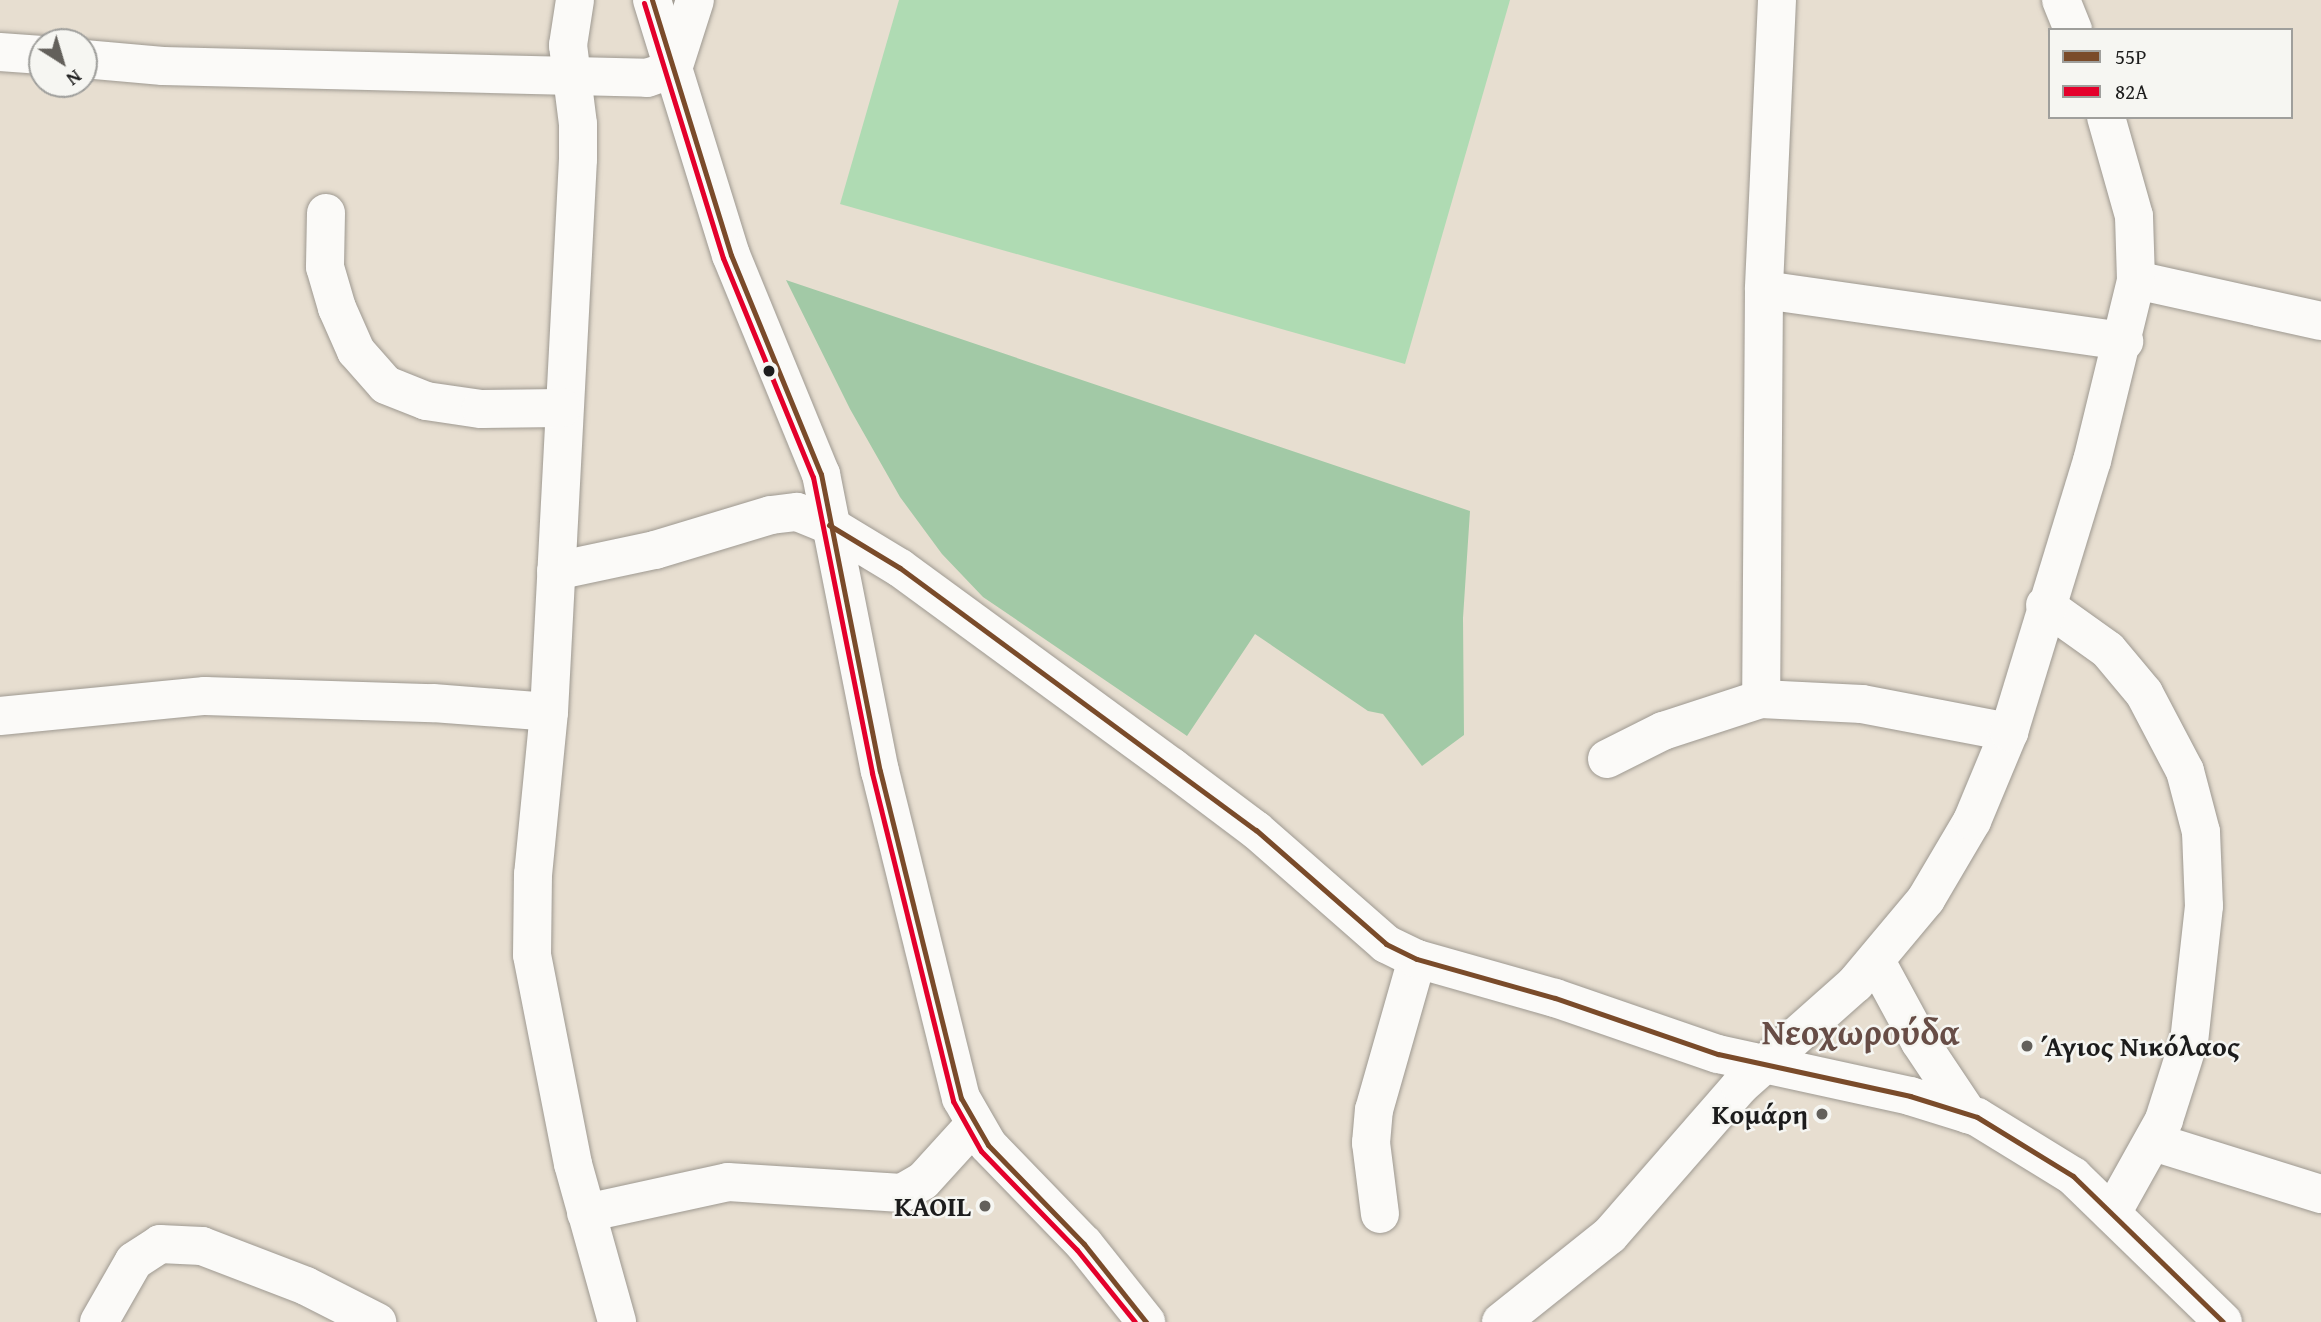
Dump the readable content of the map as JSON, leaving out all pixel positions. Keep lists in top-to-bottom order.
{
  "districts": ["Νεοχωρούδα"],
  "places": ["Άγιος Νικόλαος", "Κομάρη", "KAOIL"],
  "lines": ["transit line 55Ρ", "transit line 82Α"],
  "legend": ["55Ρ", "82Α"],
  "north": "bottom right"
}
